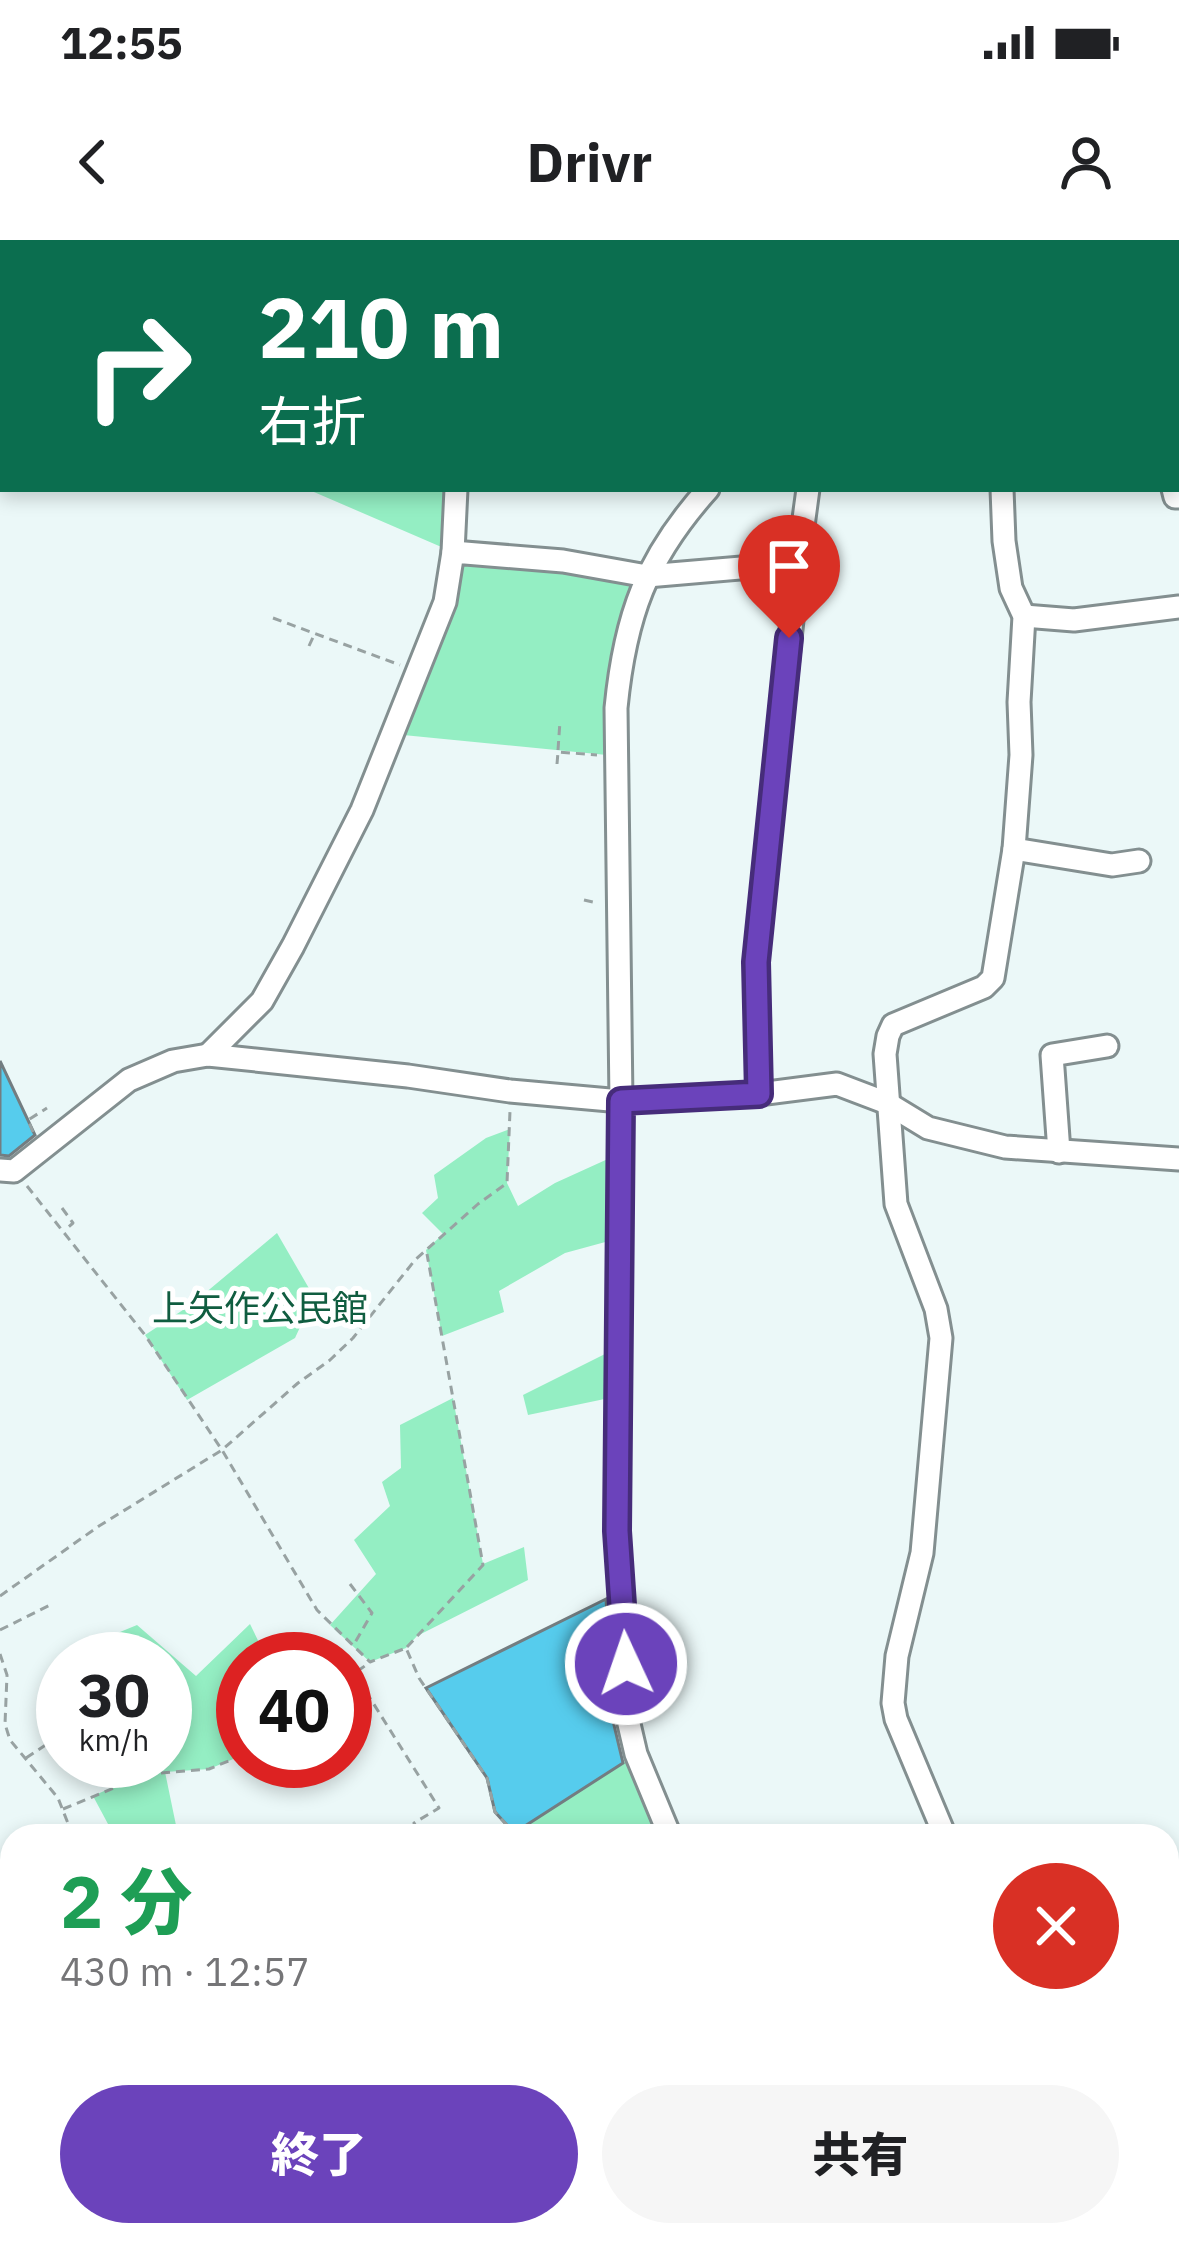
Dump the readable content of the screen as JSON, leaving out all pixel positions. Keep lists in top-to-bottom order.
{
  "parks": ["上矢作公民館"],
  "page": {
    "status": "12:55",
    "header": "Drivr",
    "turn": ["210 m", "右折"],
    "speed": "30 km/h",
    "limit": "40",
    "heading": ["2 分", "430 m · 12:57"],
    "buttons": ["終了", "共有"]
  }
}
